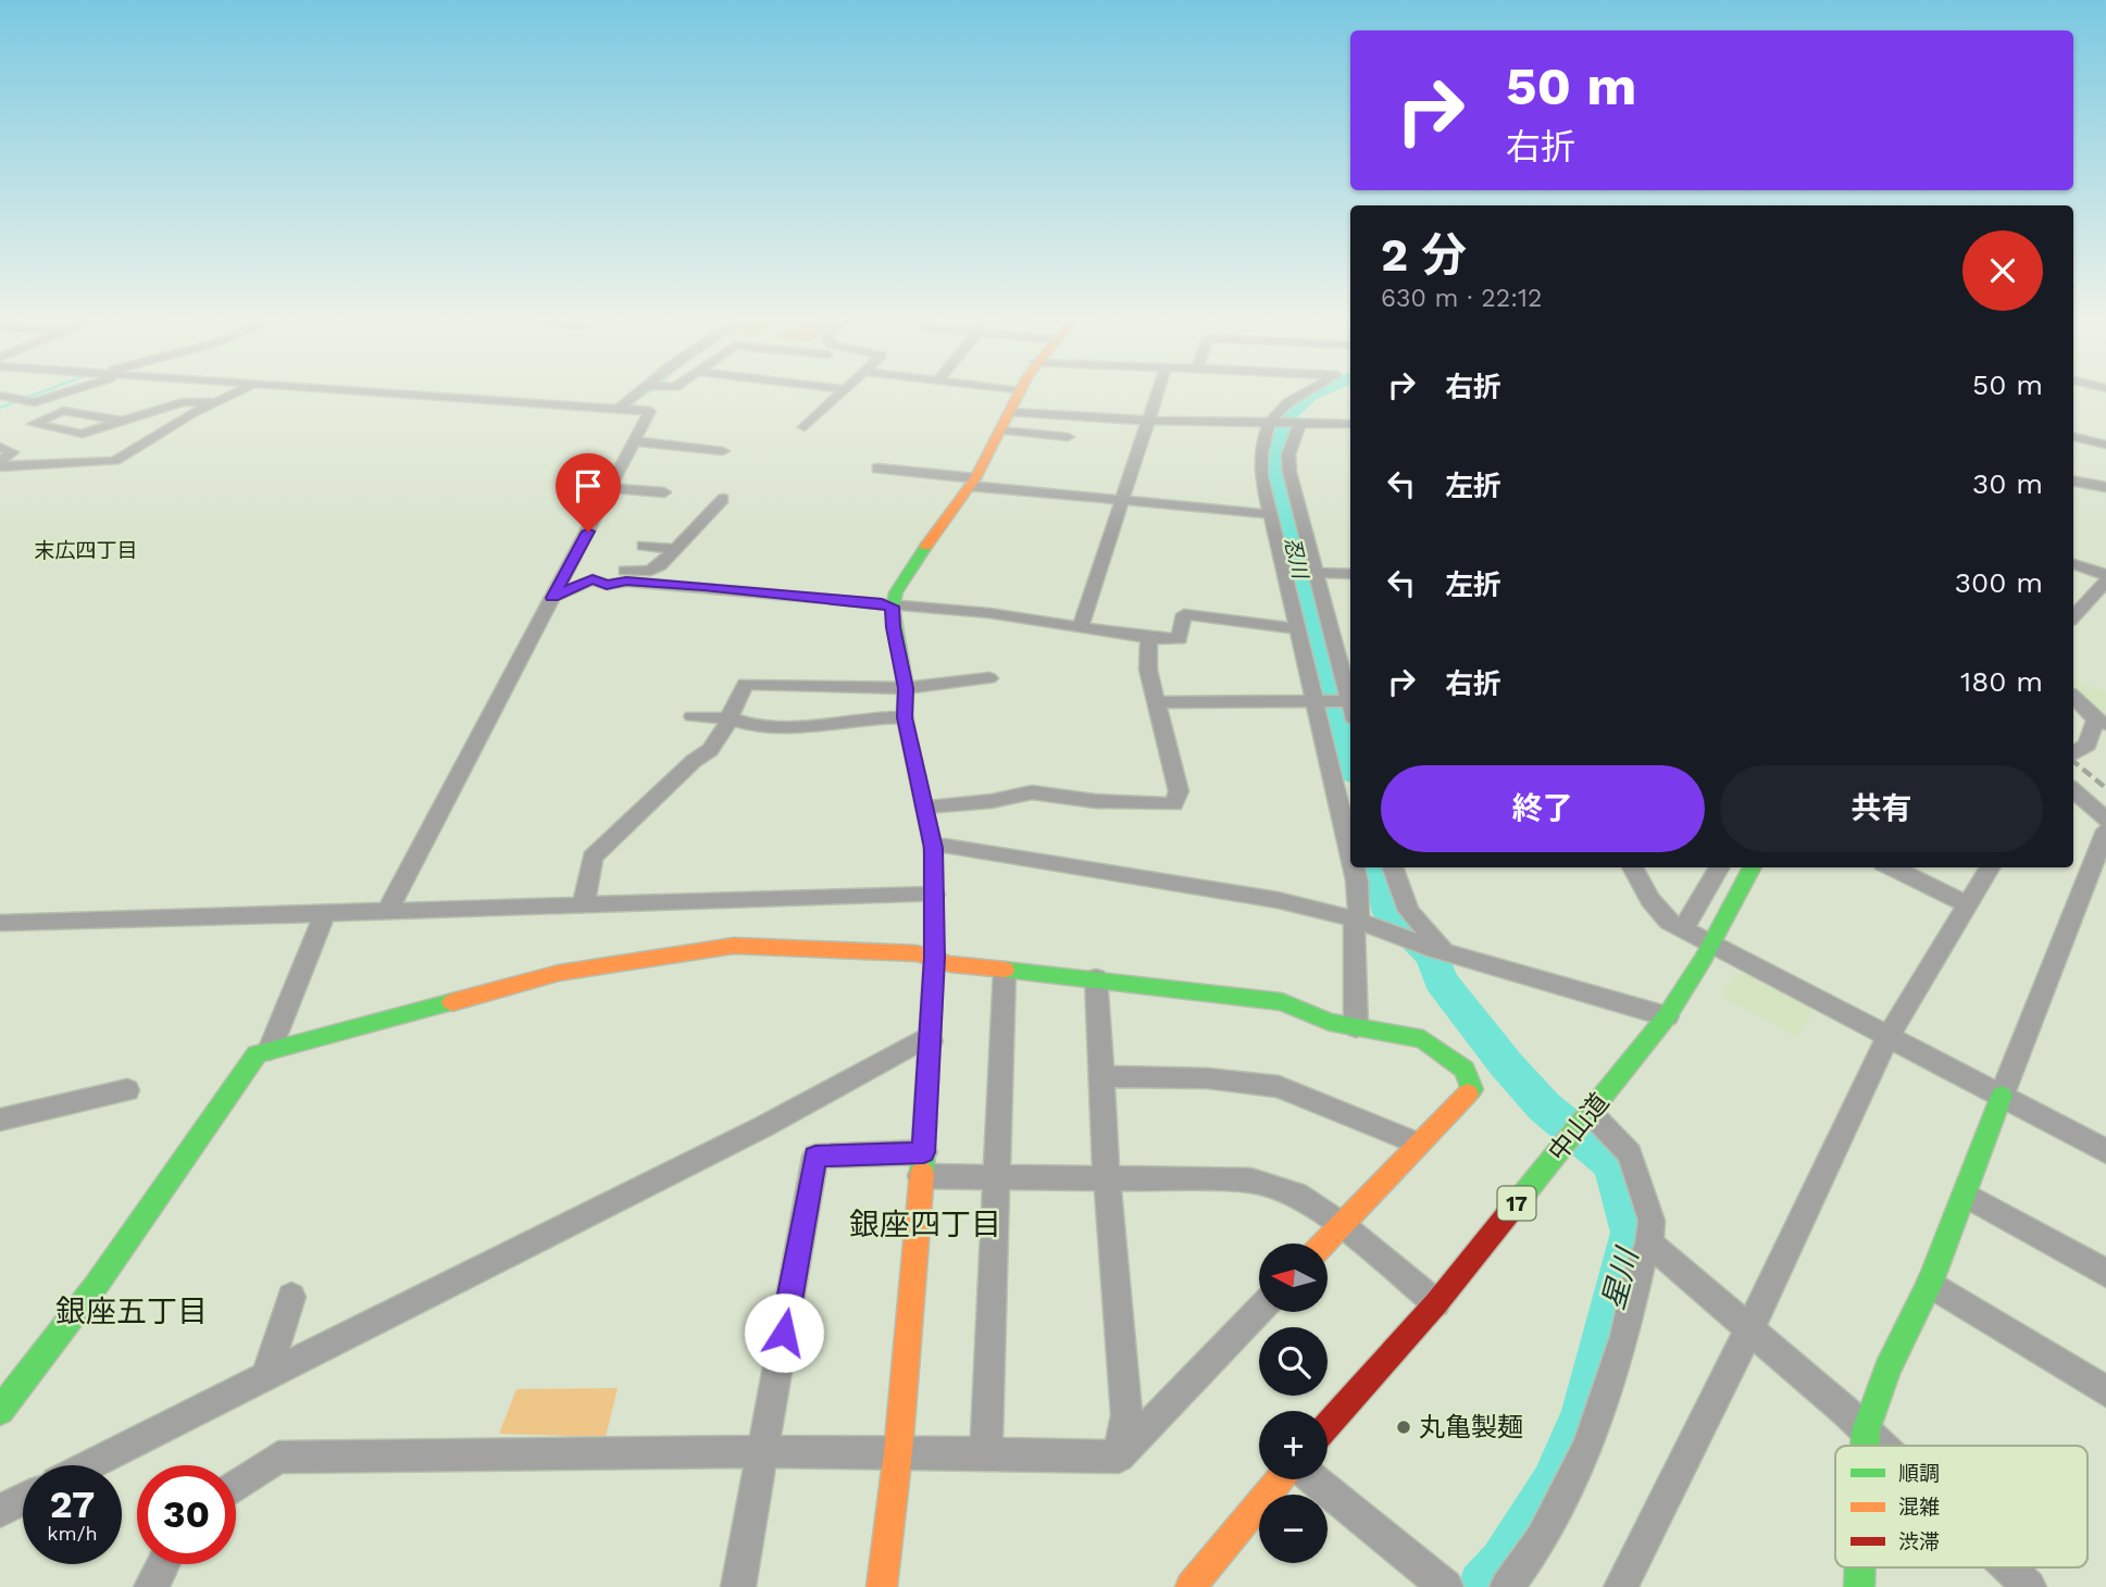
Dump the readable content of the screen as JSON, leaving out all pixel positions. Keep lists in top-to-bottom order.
{
  "streets": {
    "main road": ["中山道", "17"]
  },
  "districts": ["末広四丁目", "銀座四丁目", "銀座五丁目"],
  "water": ["忍川", "星川"],
  "places": ["丸亀製麺"],
  "legend": ["順調", "混雑", "渋滞"],
  "north": "left",
  "page": {
    "turn": ["50 m", "右折"],
    "heading": ["2 分", "630 m · 22:12"],
    "list": [
      {
        "name": "右折",
        "value": "50 m"
      },
      {
        "name": "左折",
        "value": "30 m"
      },
      {
        "name": "左折",
        "value": "300 m"
      },
      {
        "name": "右折",
        "value": "180 m"
      }
    ],
    "buttons": ["終了", "共有"],
    "map_buttons": ["+", "−"],
    "speed": "27 km/h",
    "limit": "30"
  }
}
